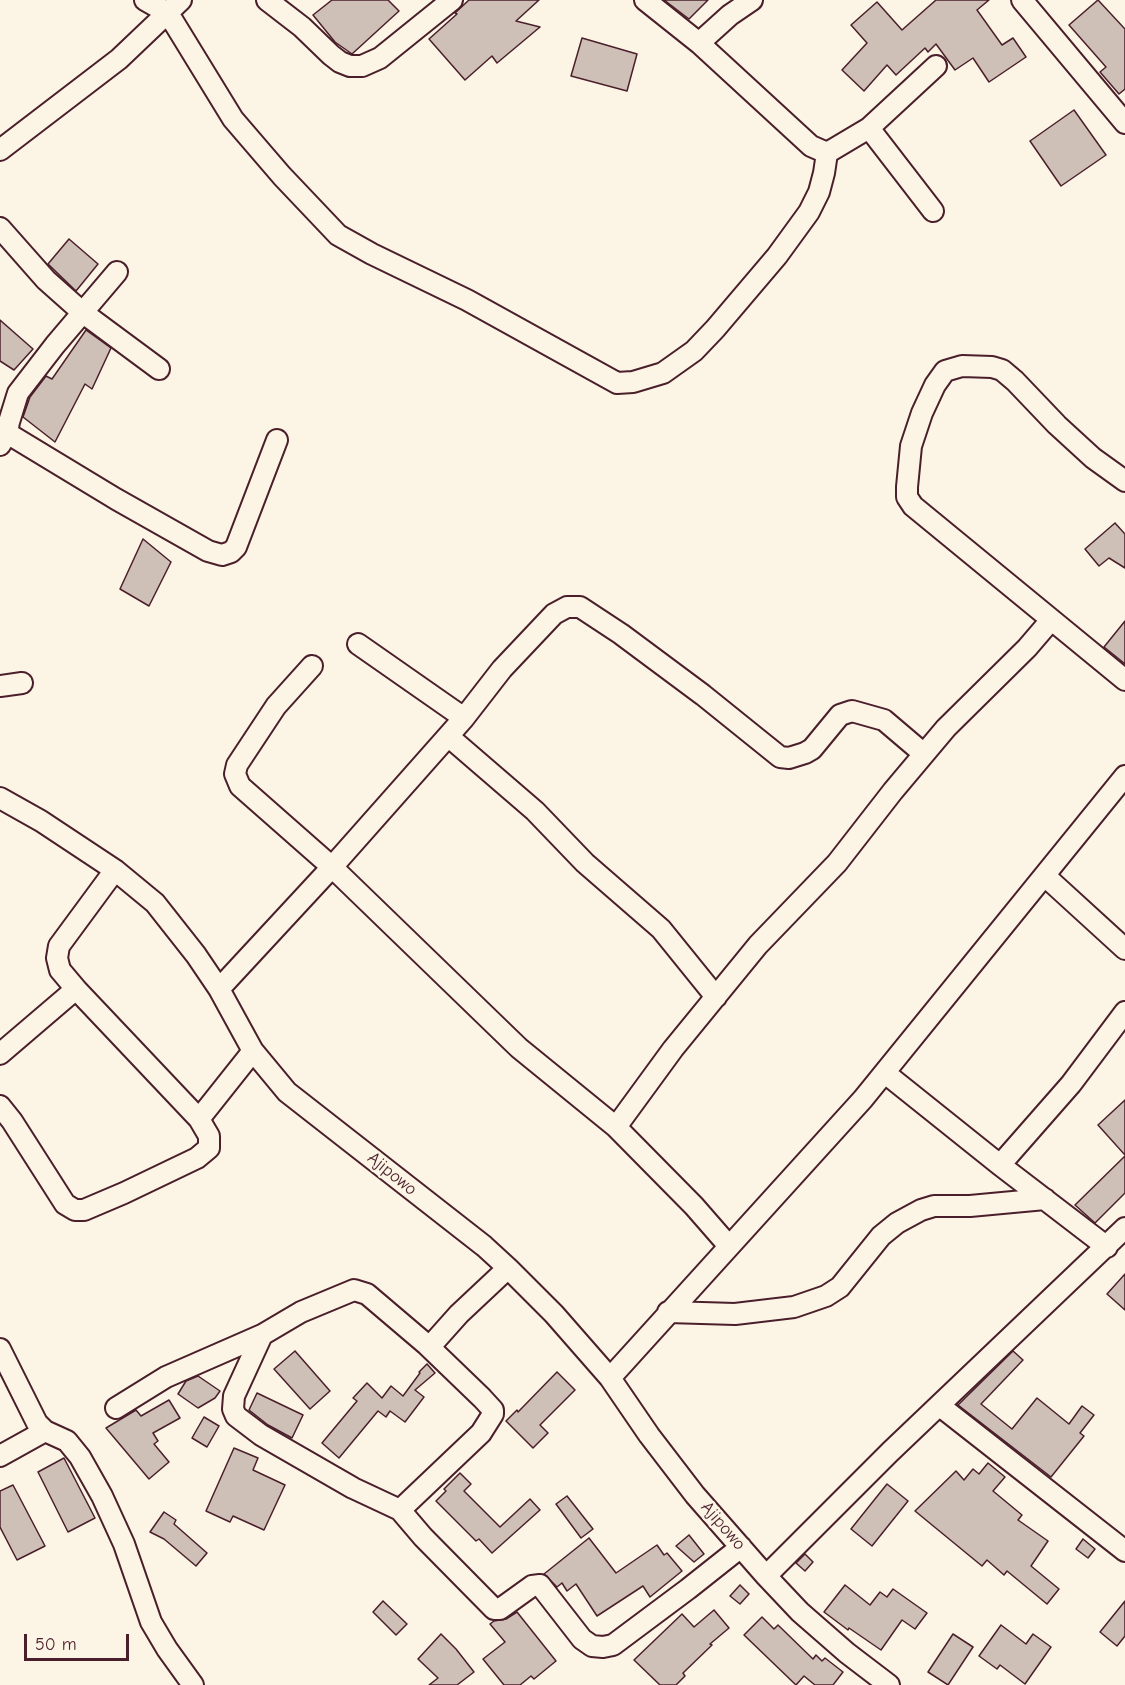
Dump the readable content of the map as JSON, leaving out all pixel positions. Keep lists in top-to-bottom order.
{
  "streets": {
    "street": ["Ajipowo"]
  },
  "scale_bar": "50 m"
}
